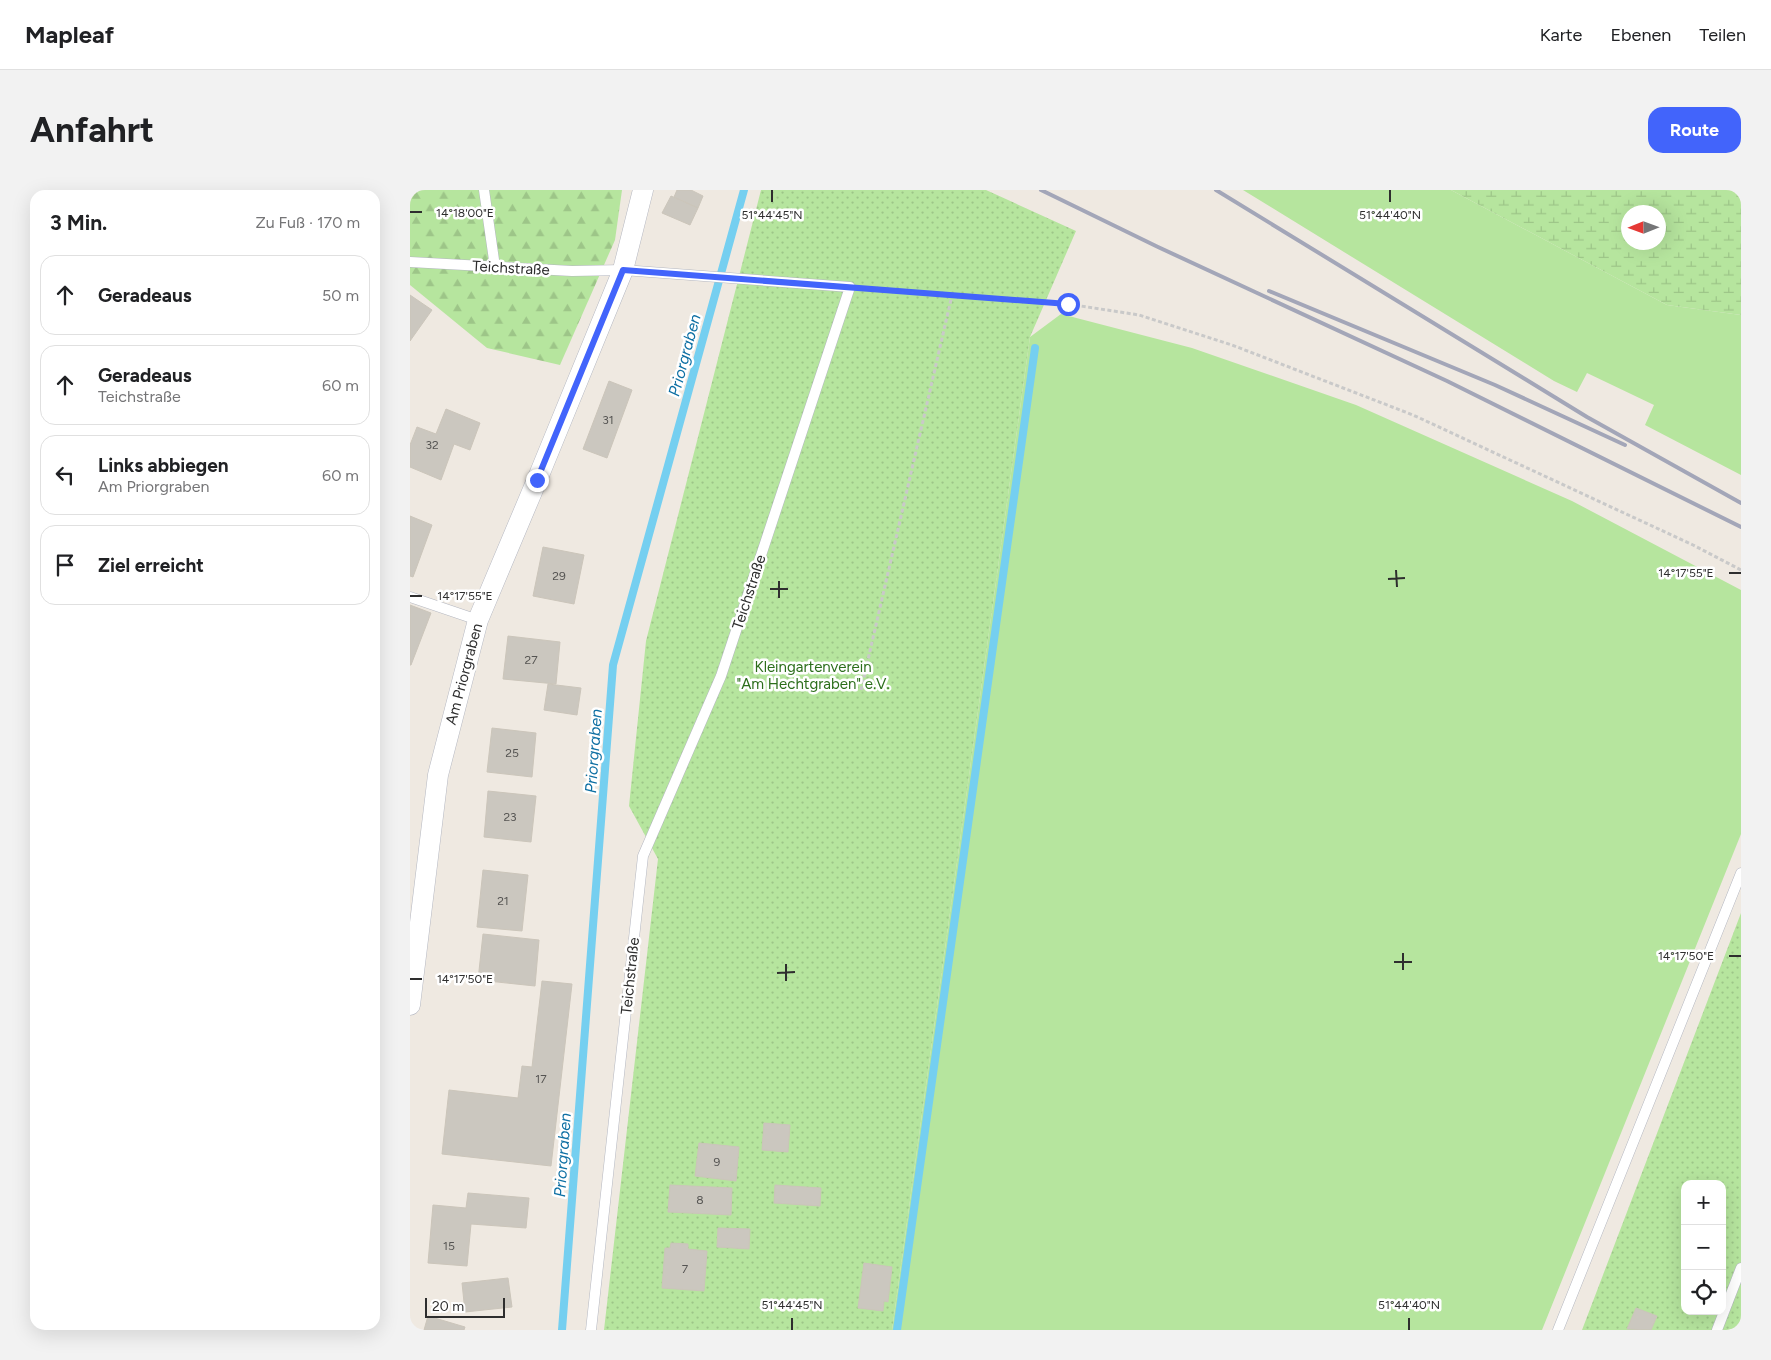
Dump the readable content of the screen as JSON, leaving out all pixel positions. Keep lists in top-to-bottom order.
{
  "streets": {
    "street": ["Am Priorgraben"],
    "lane": ["Teichstraße"]
  },
  "crossings": [
    ["Teichstraße", "Am Priorgraben"]
  ],
  "water": ["Priorgraben"],
  "parks": ["Kleingartenverein \"Am Hechtgraben\" e.V."],
  "house_numbers": [
    "31",
    "32",
    "29",
    "27",
    "25",
    "23",
    "21",
    "17",
    "9",
    "8",
    "15",
    "7"
  ],
  "scale_bar": "20 m",
  "north": "left",
  "page": {
    "header": "Mapleaf",
    "nav": ["Karte", "Ebenen", "Teilen"],
    "buttons": "Route",
    "title": "Anfahrt",
    "heading": ["3 Min.", "Zu Fuß · 170 m"],
    "list": [
      ["Geradeaus", "50 m"],
      ["Geradeaus", "Teichstraße", "60 m"],
      ["Links abbiegen", "Am Priorgraben", "60 m"],
      "Ziel erreicht"
    ],
    "map_buttons": ["+", "−"],
    "scale": "20 m"
  },
  "coordinates": [
    "14°18'00\"E",
    "51°44'45\"N",
    "51°44'40\"N",
    "14°17'55\"E",
    "14°17'50\"E"
  ]
}
